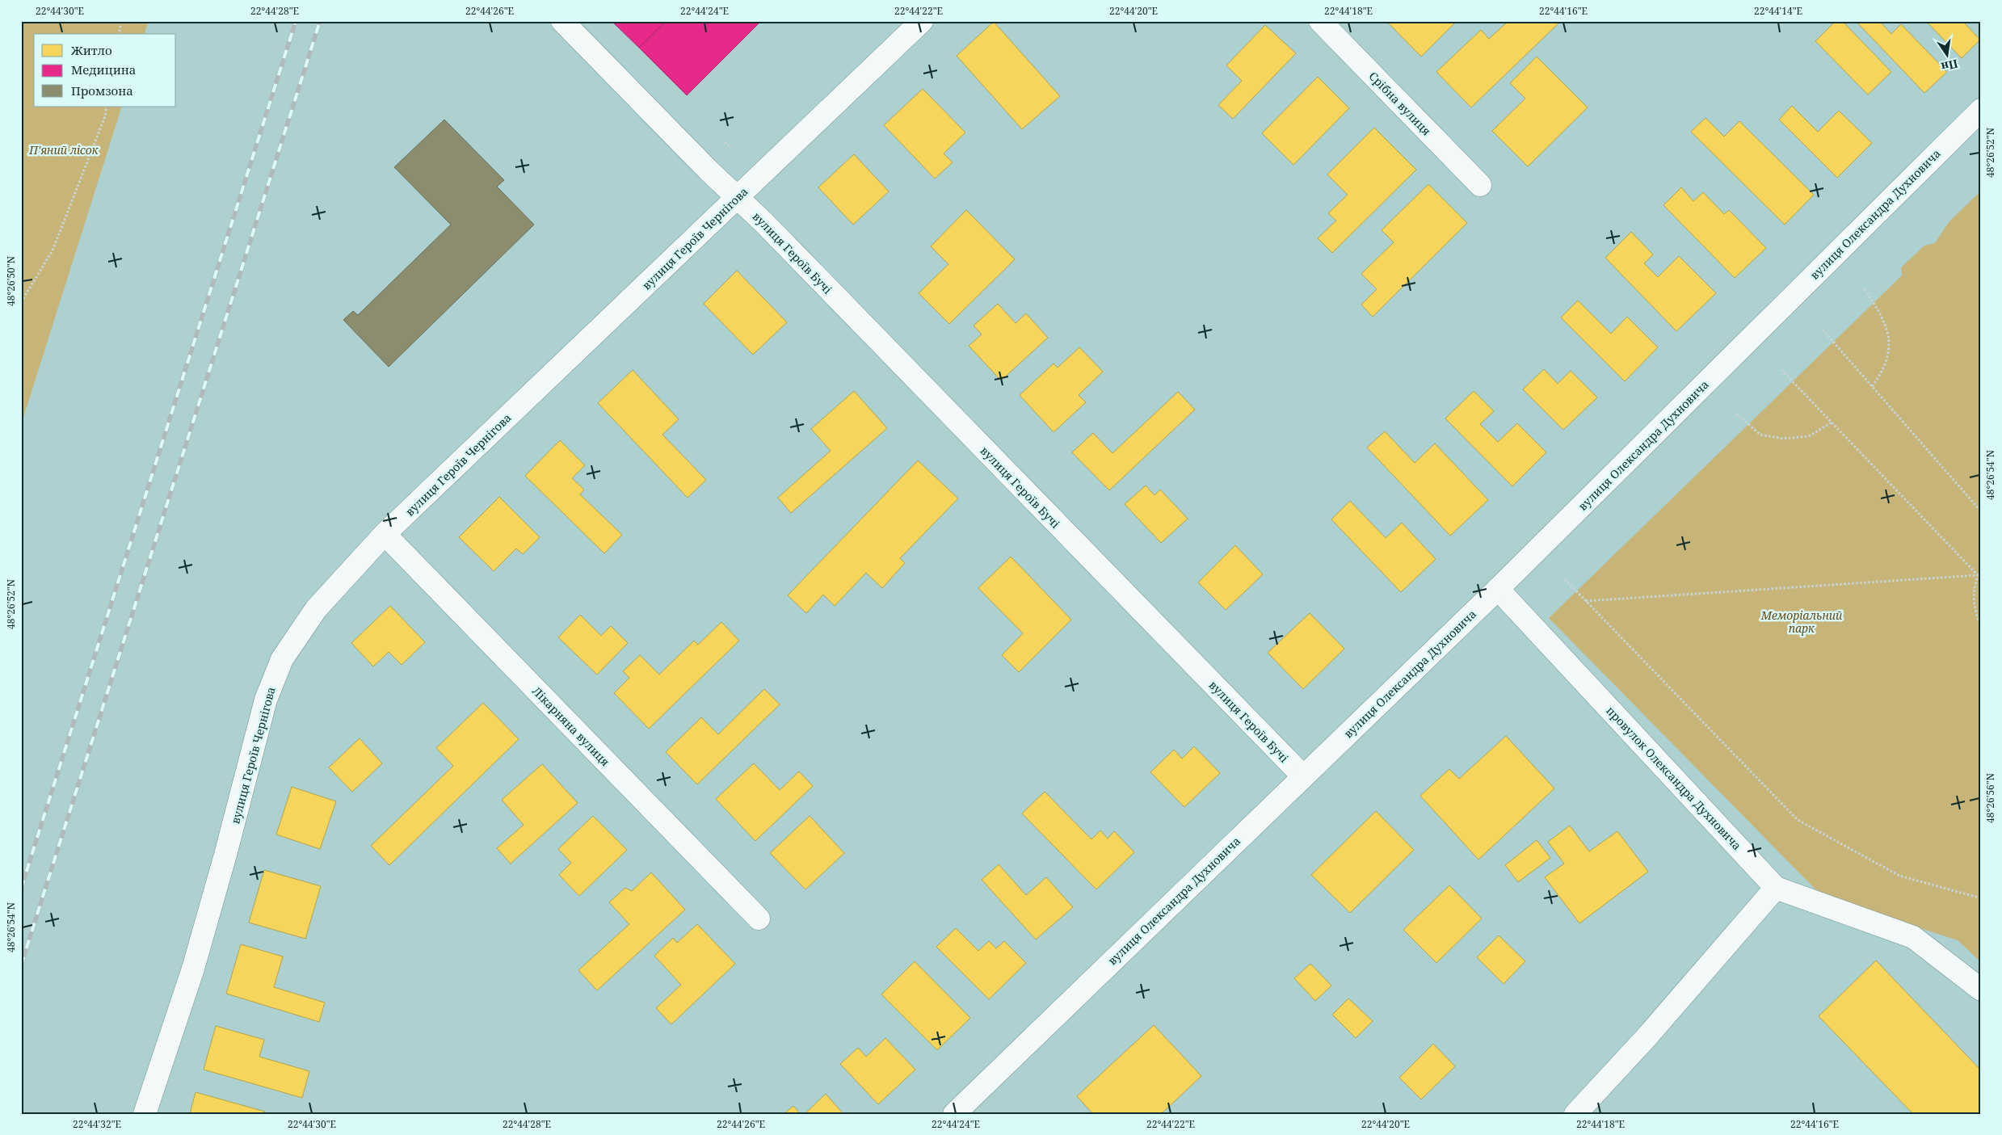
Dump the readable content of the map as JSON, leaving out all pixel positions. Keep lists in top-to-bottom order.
{
  "streets": {
    "street": [
      "Срібна вулиця",
      "вулиця Олександра Духновича",
      "вулиця Героїв Чернігова",
      "вулиця Героїв Бучі",
      "Лікарняна вулиця",
      "провулок Олександра Духновича"
    ]
  },
  "crossings": [
    ["вулиця Олександра Духновича", "вулиця Героїв Бучі"],
    ["вулиця Олександра Духновича", "провулок Олександра Духновича"],
    ["вулиця Героїв Чернігова", "вулиця Героїв Бучі"],
    ["вулиця Героїв Чернігова", "Лікарняна вулиця"]
  ],
  "parks": ["П'яний лісок", "Меморіальний парк"],
  "legend": ["Житло", "Медицина", "Промзона"],
  "north": "bottom",
  "coordinates": [
    "22°44'30\"E",
    "22°44'28\"E",
    "22°44'26\"E",
    "22°44'24\"E",
    "22°44'22\"E",
    "22°44'20\"E",
    "22°44'18\"E",
    "22°44'16\"E",
    "22°44'14\"E",
    "48°26'52\"N",
    "48°26'50\"N",
    "48°26'54\"N",
    "48°26'56\"N",
    "22°44'32\"E"
  ]
}
